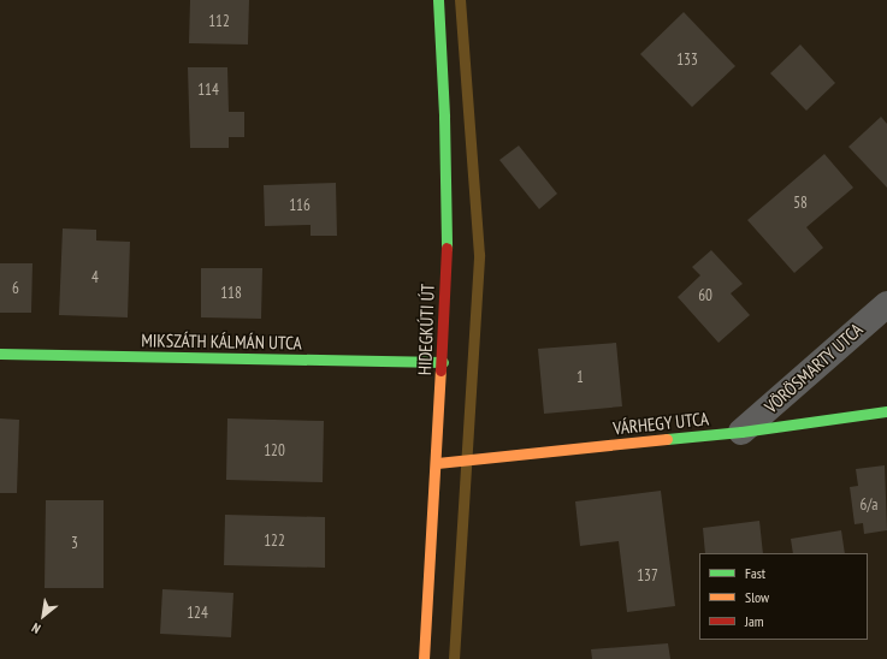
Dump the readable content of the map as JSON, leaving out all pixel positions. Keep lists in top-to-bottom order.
{
  "streets": {
    "street": [
      "HIDEGKÚTI ÚT",
      "MIKSZÁTH KÁLMÁN UTCA",
      "VÖRÖSMARTY UTCA",
      "VÁRHEGY UTCA"
    ]
  },
  "crossings": [
    ["HIDEGKÚTI ÚT", "MIKSZÁTH KÁLMÁN UTCA"],
    ["HIDEGKÚTI ÚT", "VÁRHEGY UTCA"],
    ["VÖRÖSMARTY UTCA", "VÁRHEGY UTCA"]
  ],
  "house_numbers": [
    "112",
    "133",
    "114",
    "58",
    "116",
    "4",
    "6",
    "118",
    "60",
    "1",
    "120",
    "6/a",
    "122",
    "3",
    "137",
    "124"
  ],
  "legend": ["Fast", "Slow", "Jam"],
  "north": "bottom left"
}
